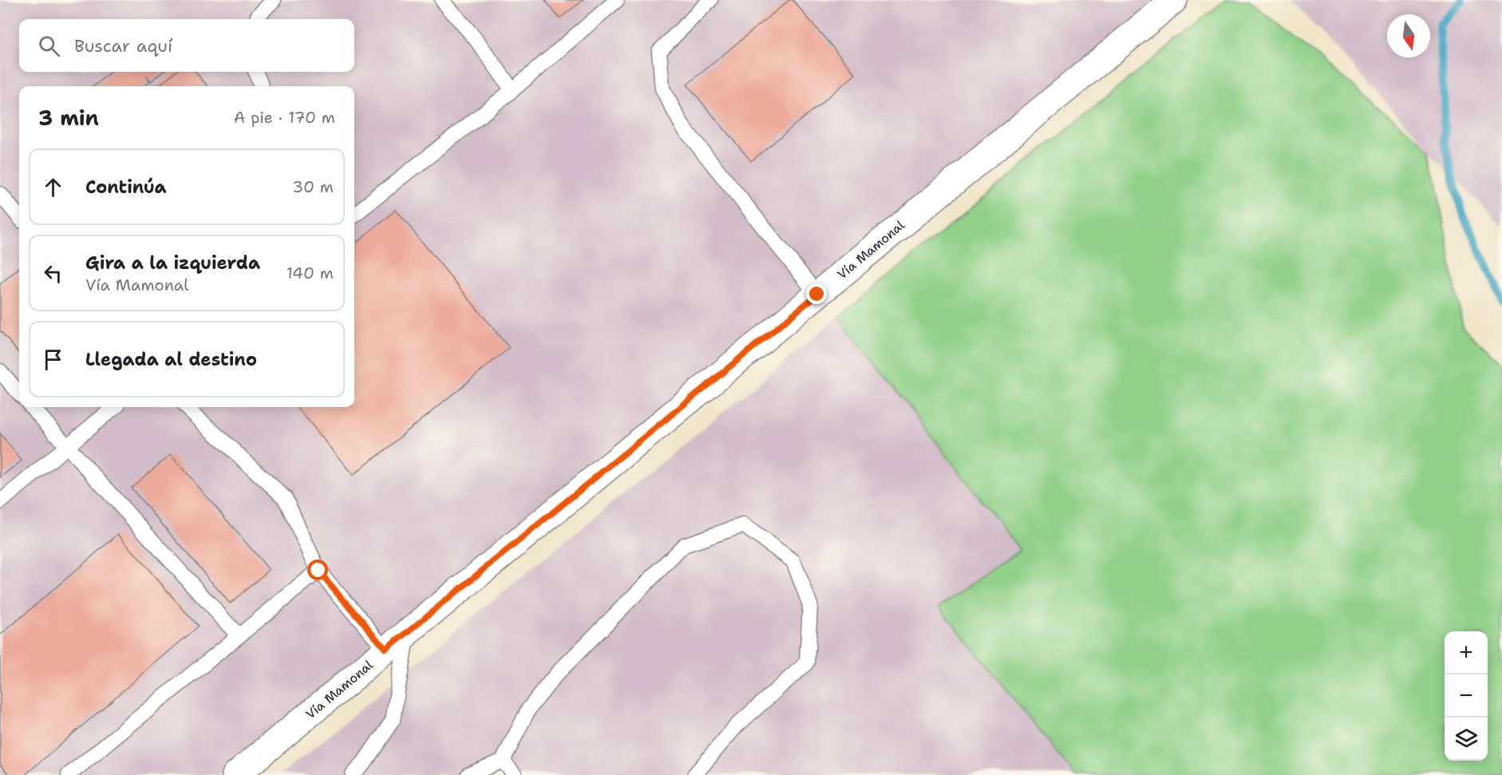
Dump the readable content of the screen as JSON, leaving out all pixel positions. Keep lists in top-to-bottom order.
{
  "streets": {
    "street": ["Vía Mamonal"]
  },
  "north": "bottom",
  "page": {
    "search": "Buscar aquí",
    "heading": ["3 min", "A pie · 170 m"],
    "list": [
      ["Continúa", "30 m"],
      ["Gira a la izquierda", "Vía Mamonal", "140 m"],
      "Llegada al destino"
    ],
    "map_buttons": ["+", "−"]
  }
}
